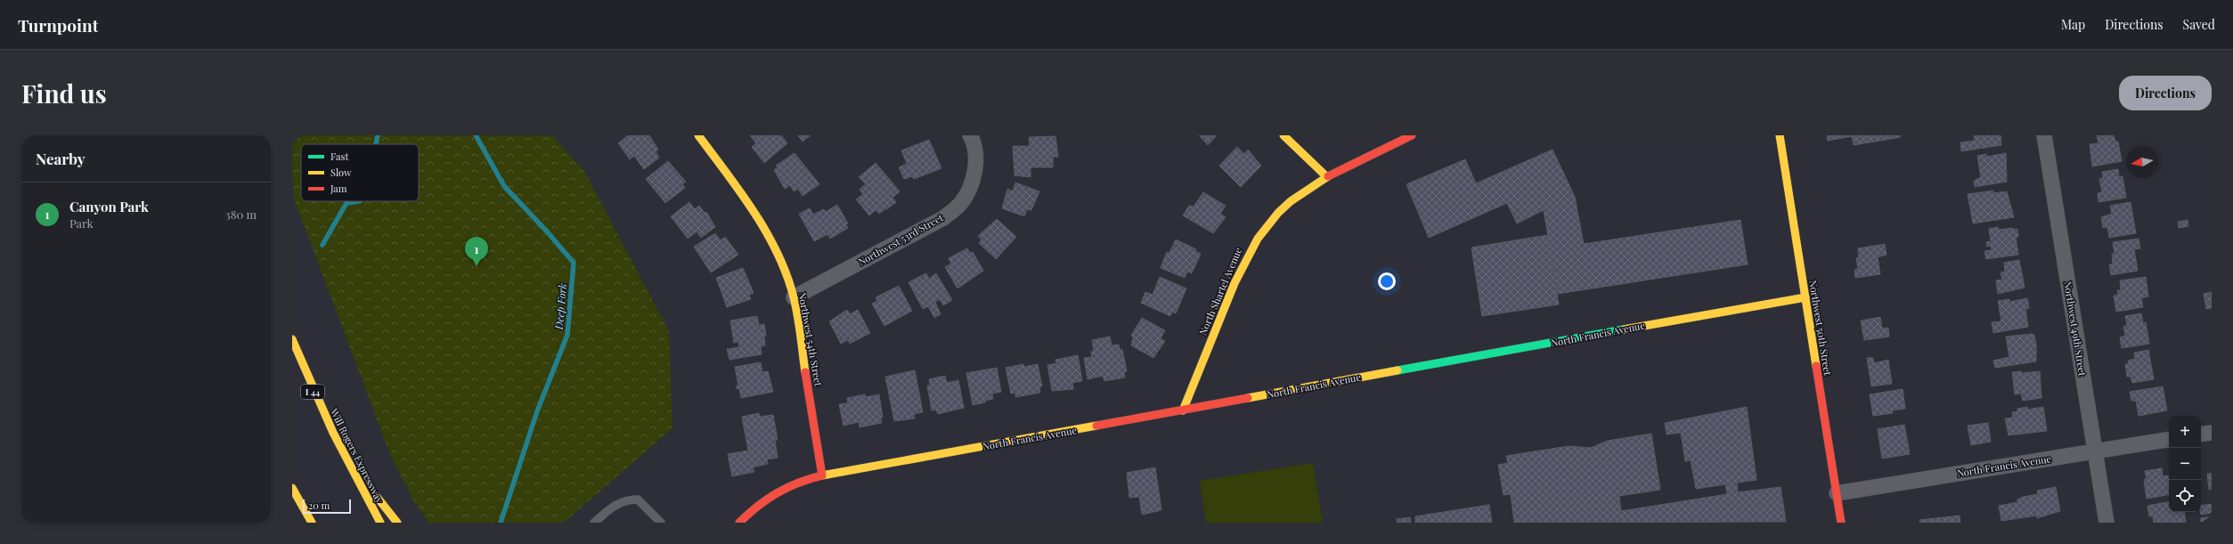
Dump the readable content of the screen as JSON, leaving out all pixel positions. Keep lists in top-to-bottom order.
{
  "streets": {
    "main road": [
      "North Shartel Avenue",
      "Northwest 50th Street",
      "North Francis Avenue",
      "Northwest 54th Street",
      "I 44",
      "Will Rogers Expressway"
    ],
    "street": ["Northwest 53rd Street", "Northwest 49th Street"]
  },
  "crossings": [
    ["Northwest 53rd Street", "Northwest 54th Street"],
    ["North Shartel Avenue", "North Francis Avenue"],
    ["Northwest 50th Street", "North Francis Avenue"],
    ["Northwest 49th Street", "North Francis Avenue"],
    ["North Francis Avenue", "Northwest 54th Street"]
  ],
  "water": ["Deep Fork"],
  "legend": ["Fast", "Slow", "Jam"],
  "scale_bar": "20 m",
  "north": "left",
  "page": {
    "header": "Turnpoint",
    "nav": ["Map", "Directions", "Saved"],
    "buttons": "Directions",
    "title": "Find us",
    "heading": "Nearby",
    "list": [
      {
        "mark": "1",
        "name": "Canyon Park",
        "note": "Park",
        "value": "380 m"
      }
    ],
    "pins": "1",
    "map_buttons": ["+", "−"],
    "scale": "20 m"
  }
}
